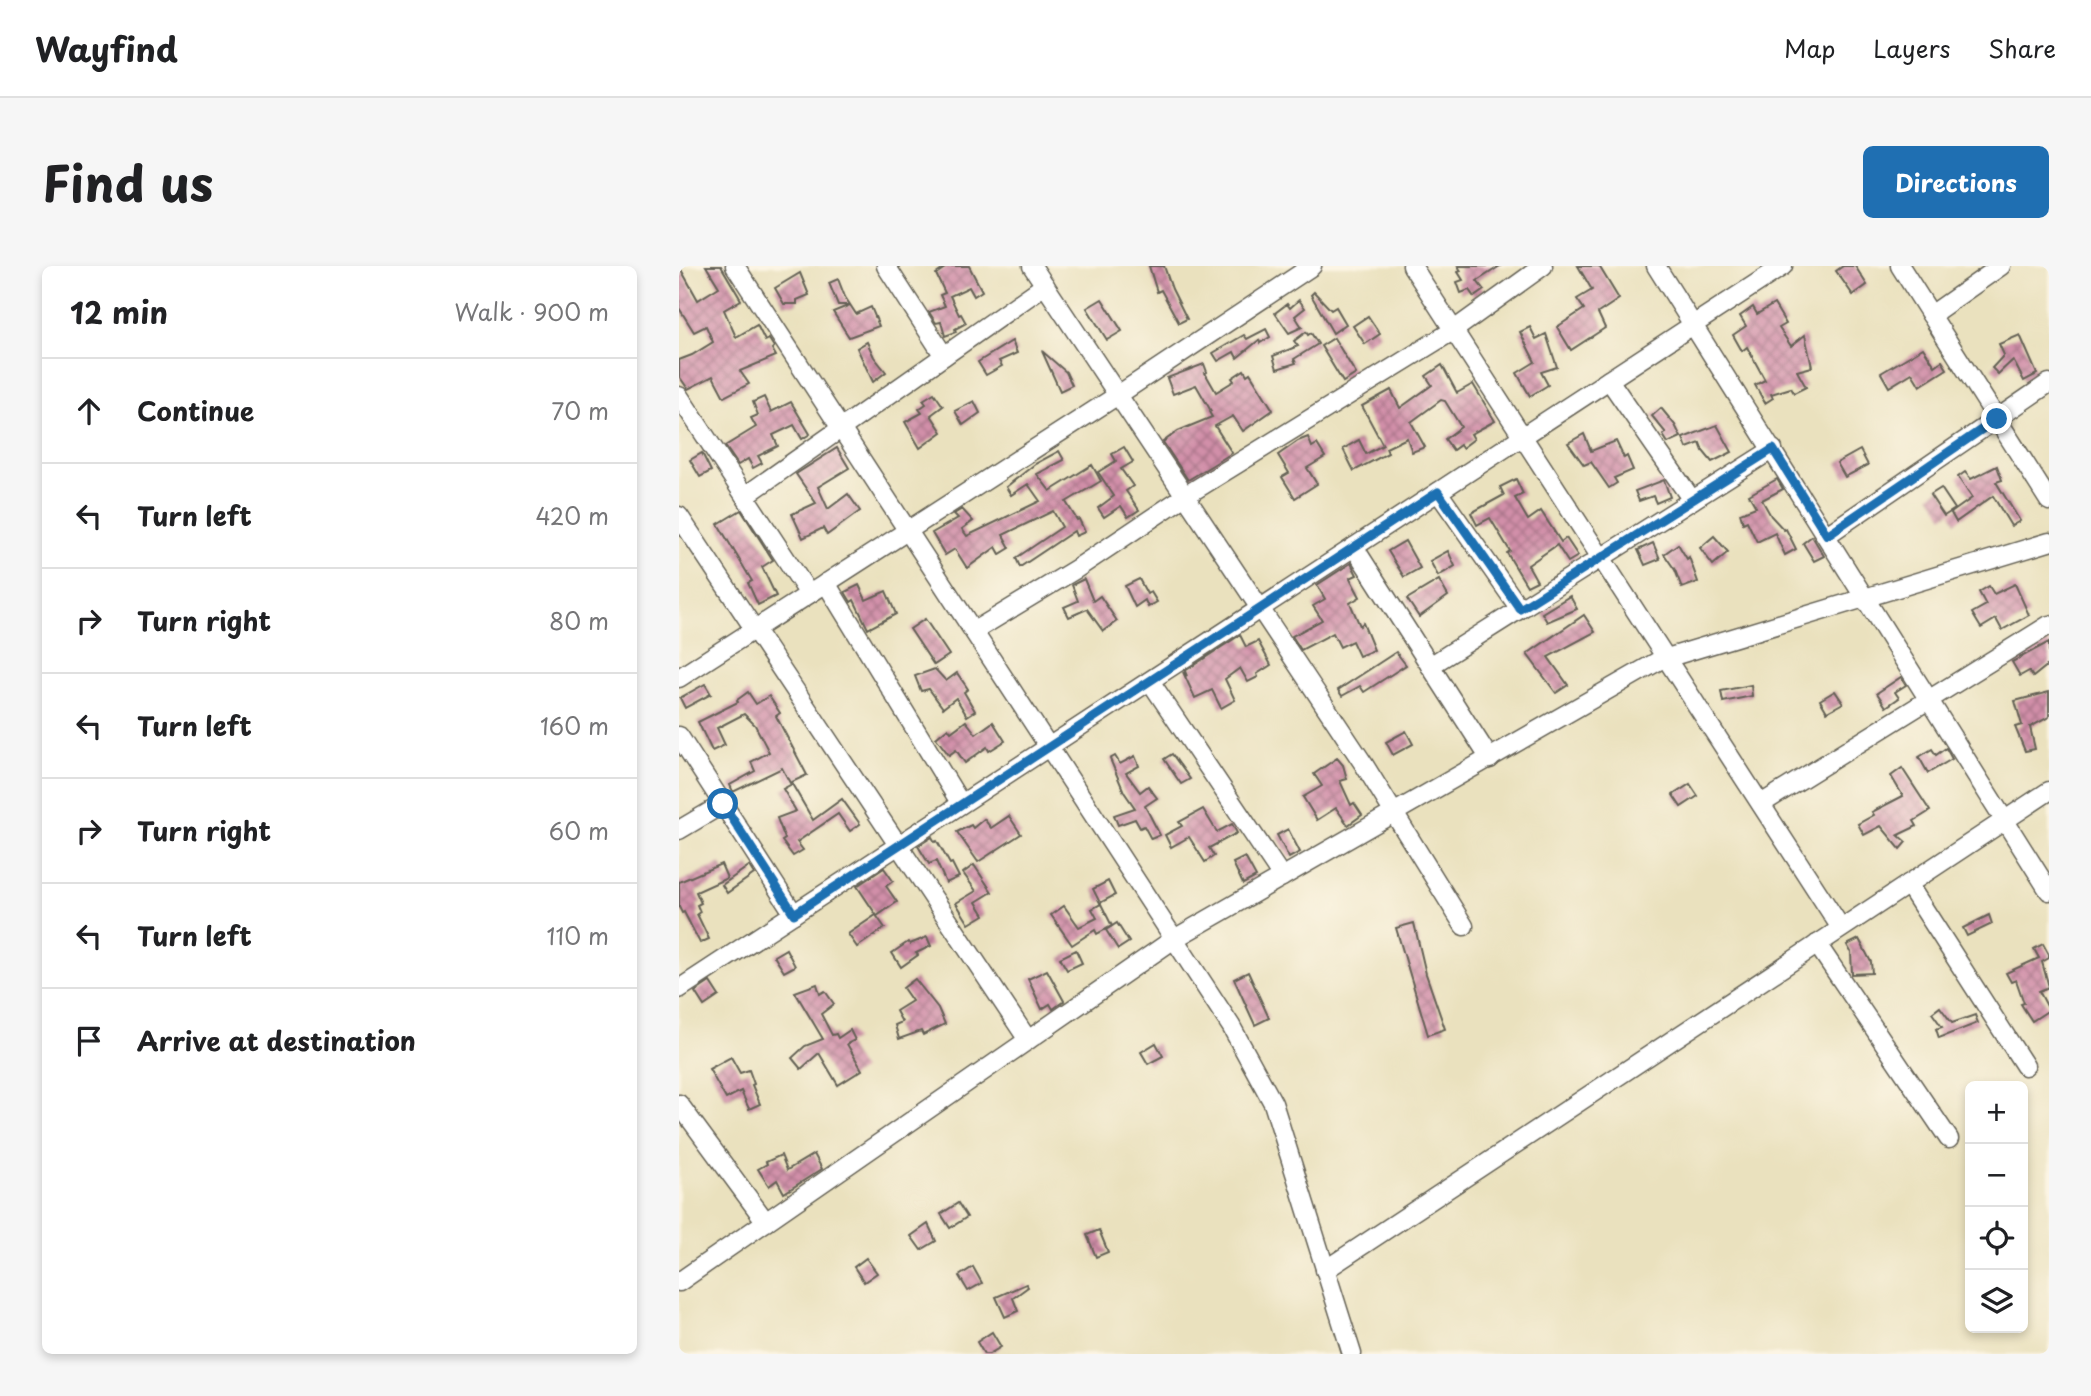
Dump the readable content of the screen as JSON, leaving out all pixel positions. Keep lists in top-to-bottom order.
{
  "page": {
    "header": "Wayfind",
    "nav": ["Map", "Layers", "Share"],
    "title": "Find us",
    "buttons": "Directions",
    "heading": ["12 min", "Walk · 900 m"],
    "list": [
      ["Continue", "70 m"],
      ["Turn left", "420 m"],
      ["Turn right", "80 m"],
      ["Turn left", "160 m"],
      ["Turn right", "60 m"],
      ["Turn left", "110 m"],
      "Arrive at destination"
    ],
    "map_buttons": ["+", "−"]
  }
}
